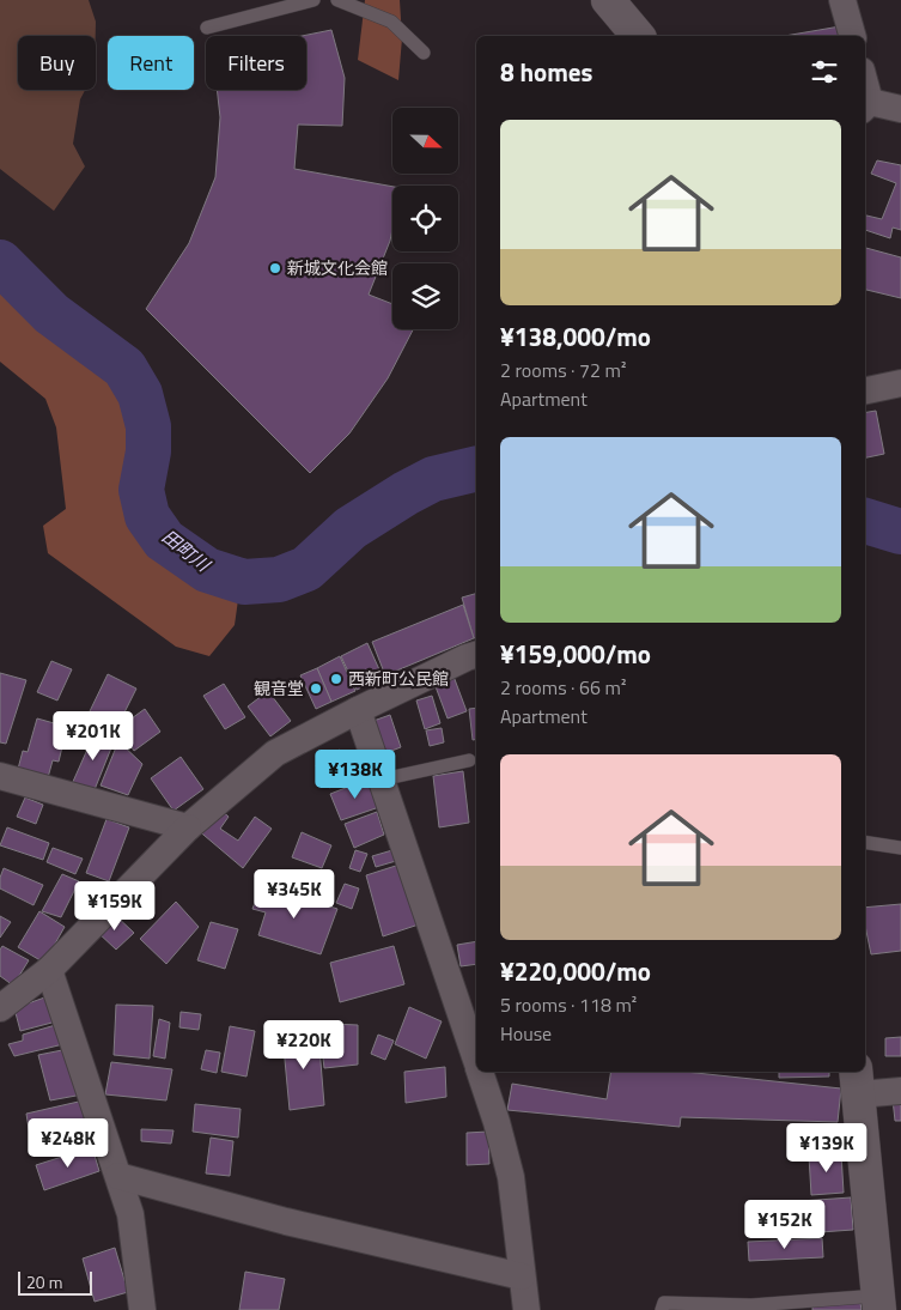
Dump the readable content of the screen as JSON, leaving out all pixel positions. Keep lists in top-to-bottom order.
{
  "water": ["田町川"],
  "places": ["新城文化会館", "西新町公民館", "観音堂"],
  "scale_bar": "20 m",
  "north": "right",
  "page": {
    "chip": ["Buy", "Rent", "Filters"],
    "heading": "8 homes",
    "list": [
      {
        "name": "¥138,000/mo",
        "note": "2 rooms · 72 m² · Apartment"
      },
      {
        "name": "¥159,000/mo",
        "note": "2 rooms · 66 m² · Apartment"
      },
      {
        "name": "¥220,000/mo",
        "note": "5 rooms · 118 m² · House"
      }
    ],
    "price": [
      "¥201K",
      "¥138K",
      "¥345K",
      "¥159K",
      "¥220K",
      "¥248K",
      "¥139K",
      "¥152K"
    ],
    "scale": "20 m"
  }
}
